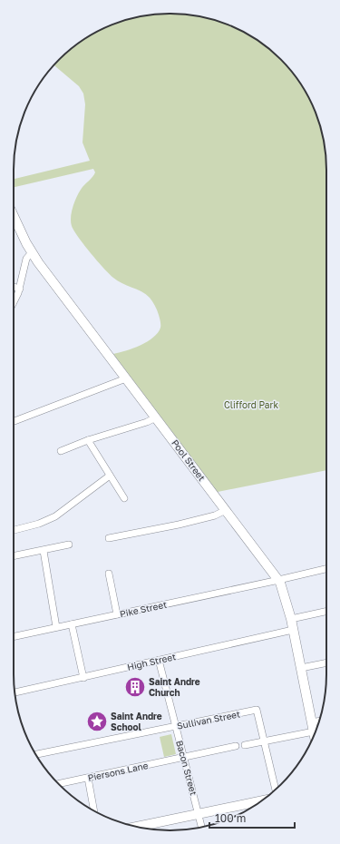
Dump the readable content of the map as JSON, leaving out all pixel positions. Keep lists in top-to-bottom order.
{
  "streets": {
    "main road": ["Pool Street"],
    "street": [
      "Pike Street",
      "High Street",
      "Sullivan Street",
      "Bacon Street",
      "Piersons Lane"
    ]
  },
  "crossings": [
    ["Pool Street", "Pike Street"],
    ["Pool Street", "High Street"],
    ["High Street", "Bacon Street"],
    ["Sullivan Street", "Bacon Street"],
    ["Bacon Street", "Piersons Lane"]
  ],
  "parks": ["Clifford Park"],
  "places": {
    "building": ["Saint Andre Church"],
    "place": ["Saint Andre School"]
  },
  "scale_bar": "100 m"
}
